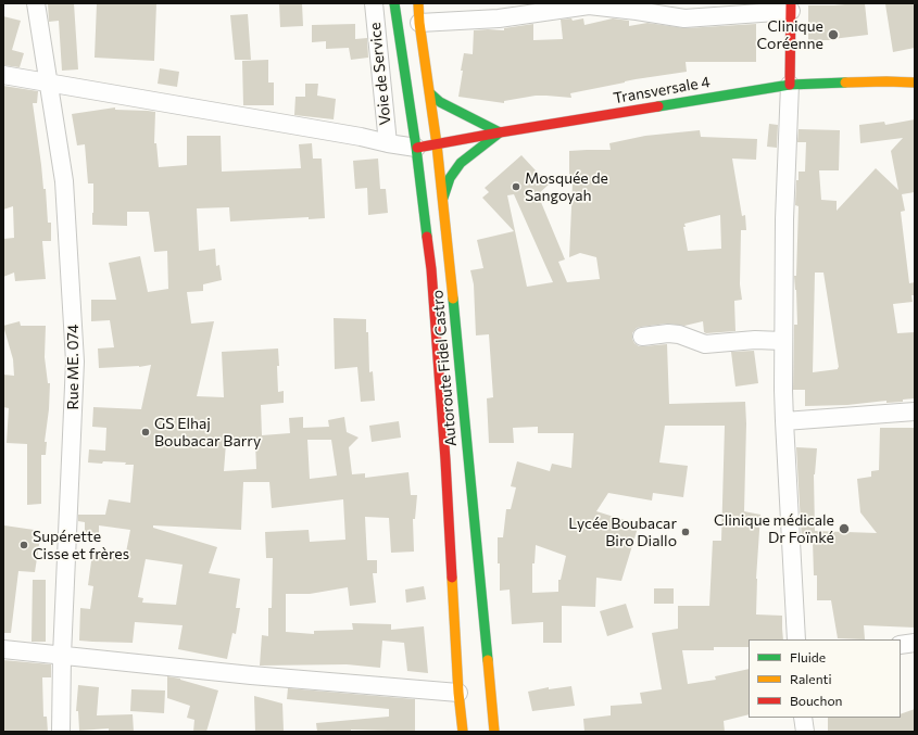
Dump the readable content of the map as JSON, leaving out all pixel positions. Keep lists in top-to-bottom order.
{
  "streets": {
    "main road": ["Transversale 4", "Autoroute Fidel Castro"],
    "street": ["Voie de Service", "Rue ME. 074"]
  },
  "crossings": [
    ["Transversale 4", "Autoroute Fidel Castro"]
  ],
  "places": [
    "Clinique Coréenne",
    "Mosquée de Sangoyah",
    "GS Elhaj Boubacar Barry",
    "Clinique médicale Dr Foïnké",
    "Lycée Boubacar Biro Diallo",
    "Supérette Cisse et frères"
  ],
  "legend": ["Fluide", "Ralenti", "Bouchon"]
}
